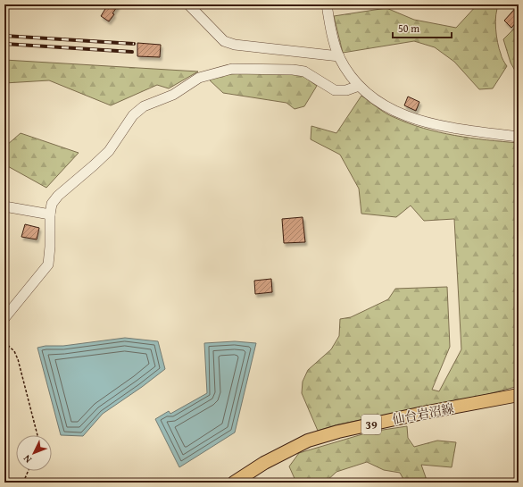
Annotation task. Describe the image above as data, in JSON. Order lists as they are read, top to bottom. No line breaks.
{"streets":{"main road":["仙台岩沼線","39"]},"scale_bar":"50 m","north":"bottom left"}
